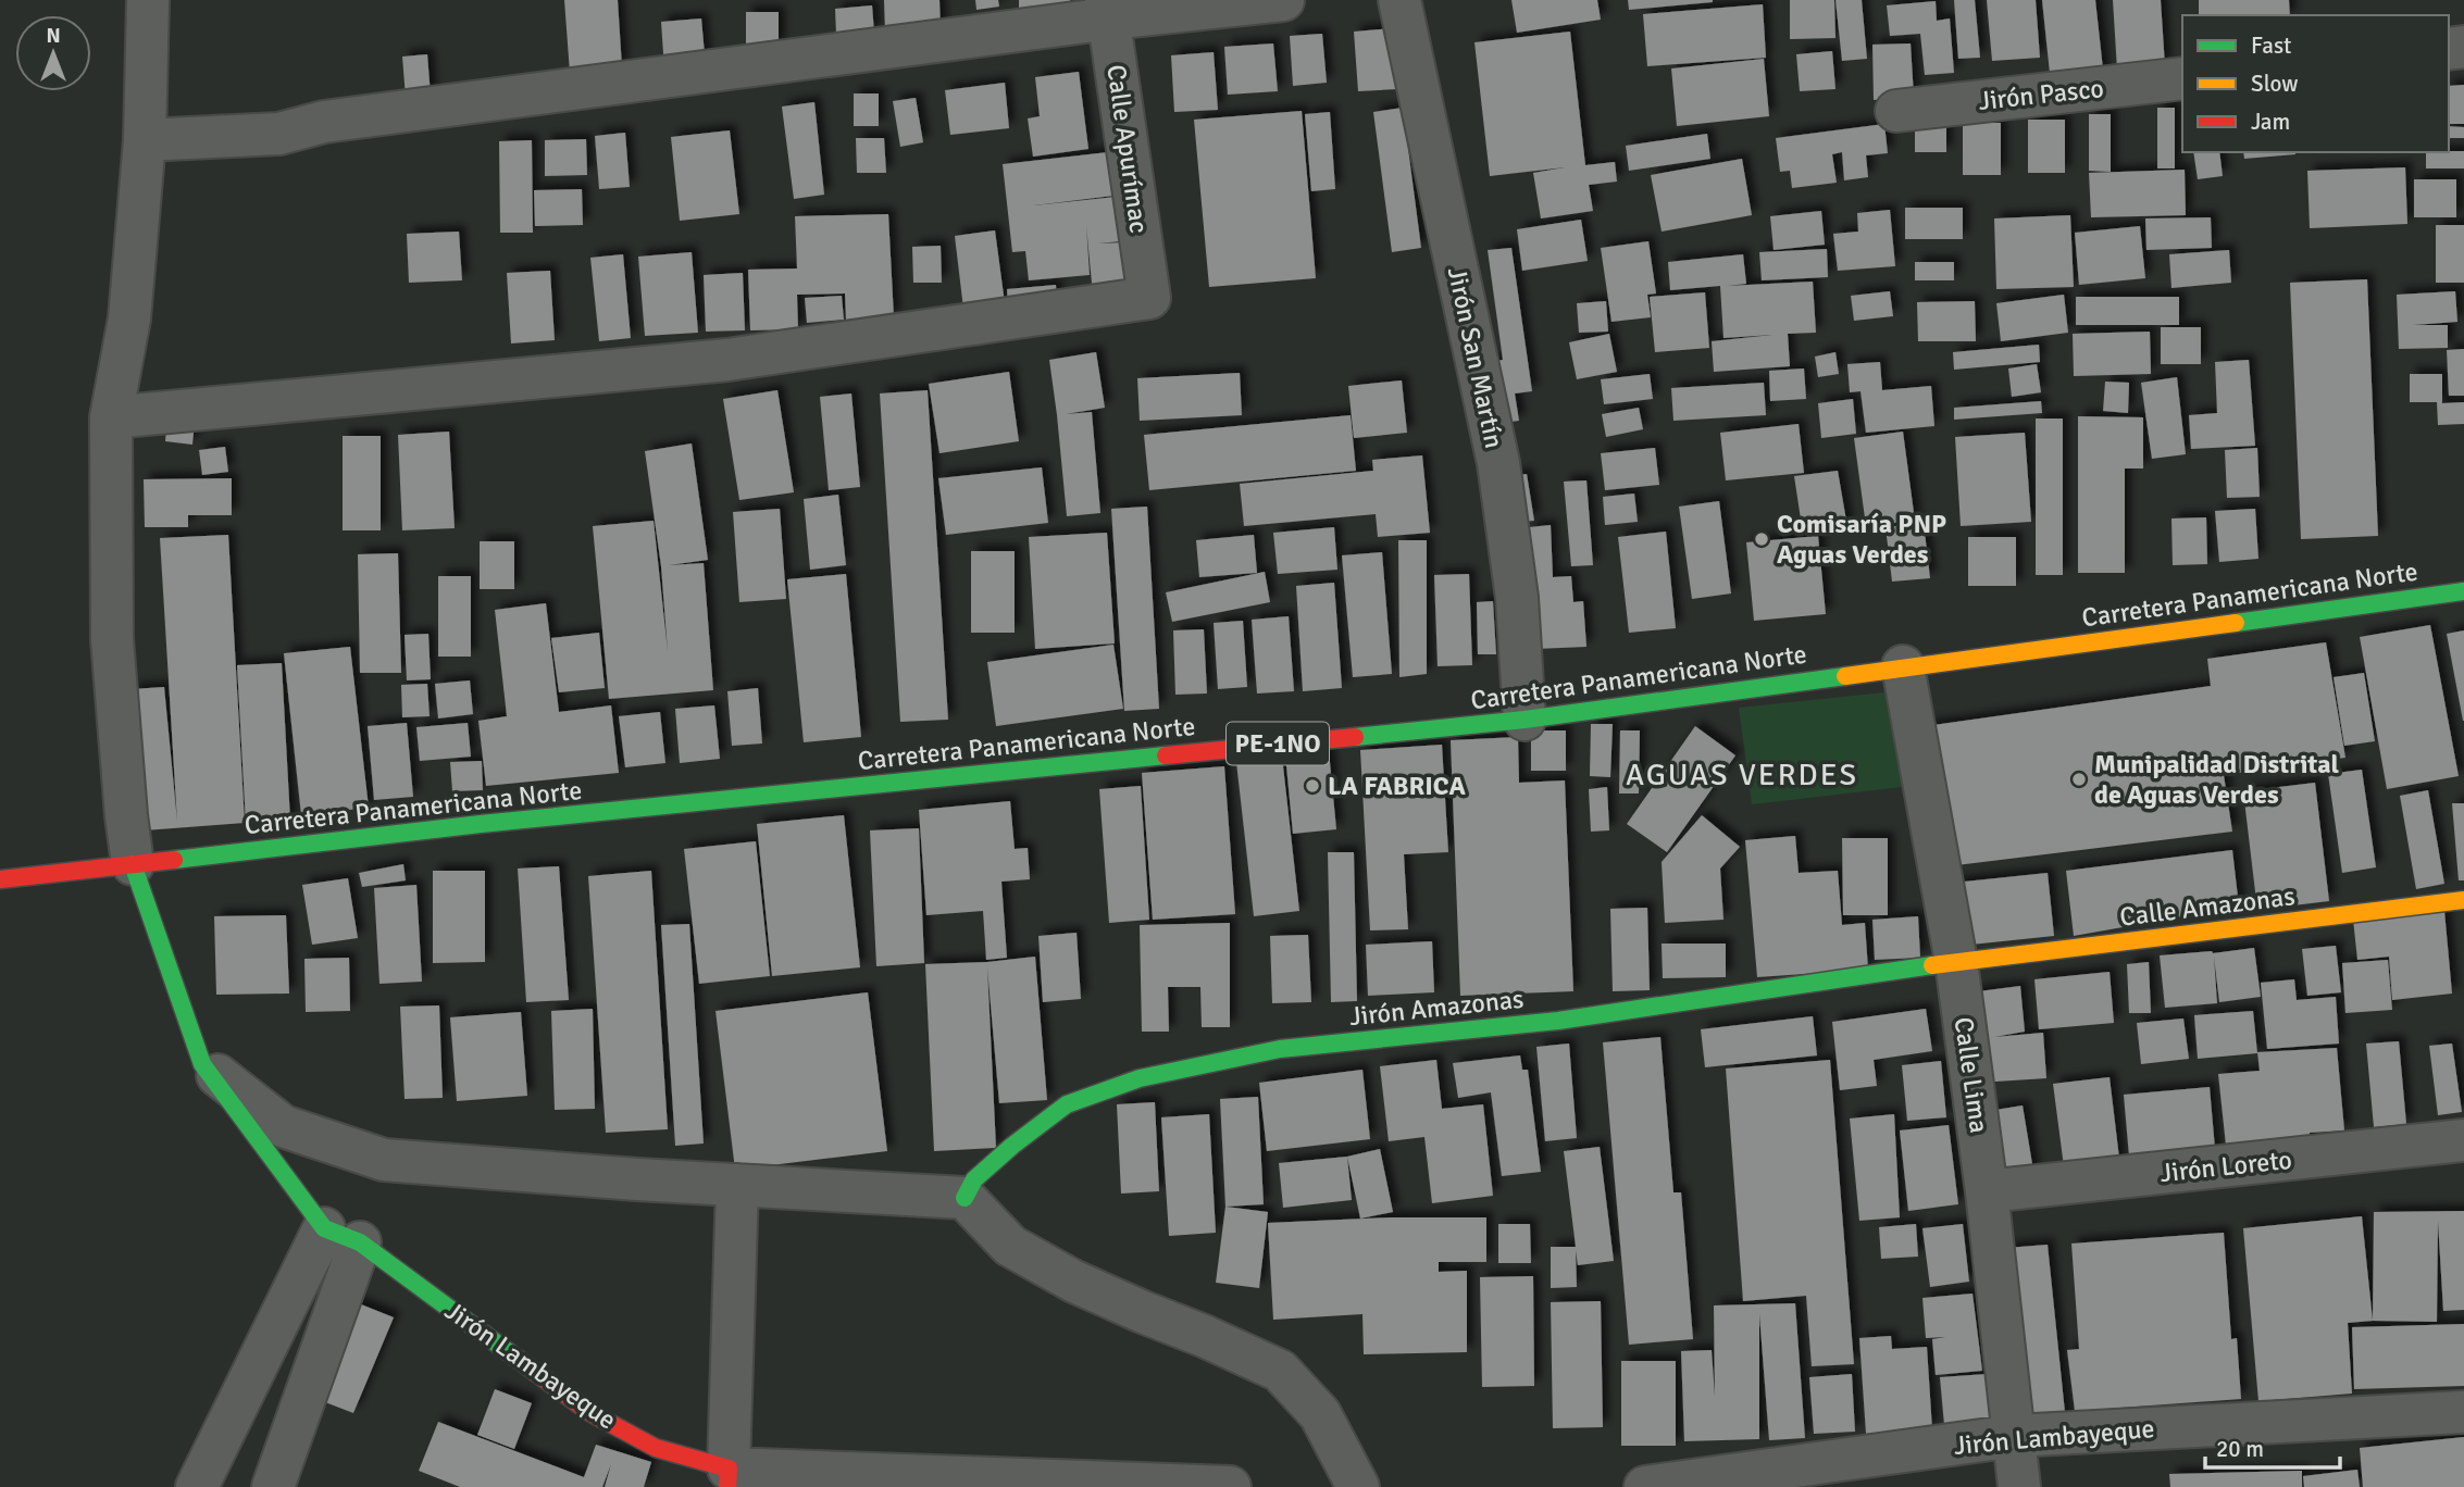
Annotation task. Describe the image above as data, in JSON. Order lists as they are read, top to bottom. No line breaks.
{"streets":{"main road":["Carretera Panamericana Norte","PE-1NO","Calle Amazonas","Jirón Amazonas","Jirón Lambayeque"],"street":["Jirón Pasco","Calle Apurímac","Jirón San Martín","Calle Lima","Jirón Loreto"]},"crossings":[["Jirón San Martín","Carretera Panamericana Norte"],["Carretera Panamericana Norte","Calle Lima"],["Carretera Panamericana Norte","Jirón Lambayeque"],["Calle Amazonas","Jirón Amazonas"],["Calle Amazonas","Calle Lima"],["Jirón Amazonas","Calle Lima"],["Calle Lima","Jirón Loreto"],["Calle Lima","Jirón Lambayeque"]],"districts":["AGUAS VERDES"],"places":["Comisaría PNP Aguas Verdes","Munipalidad Distrital de Aguas Verdes","LA FABRICA"],"legend":["Fast","Slow","Jam"],"scale_bar":"20 m","north":"top"}
